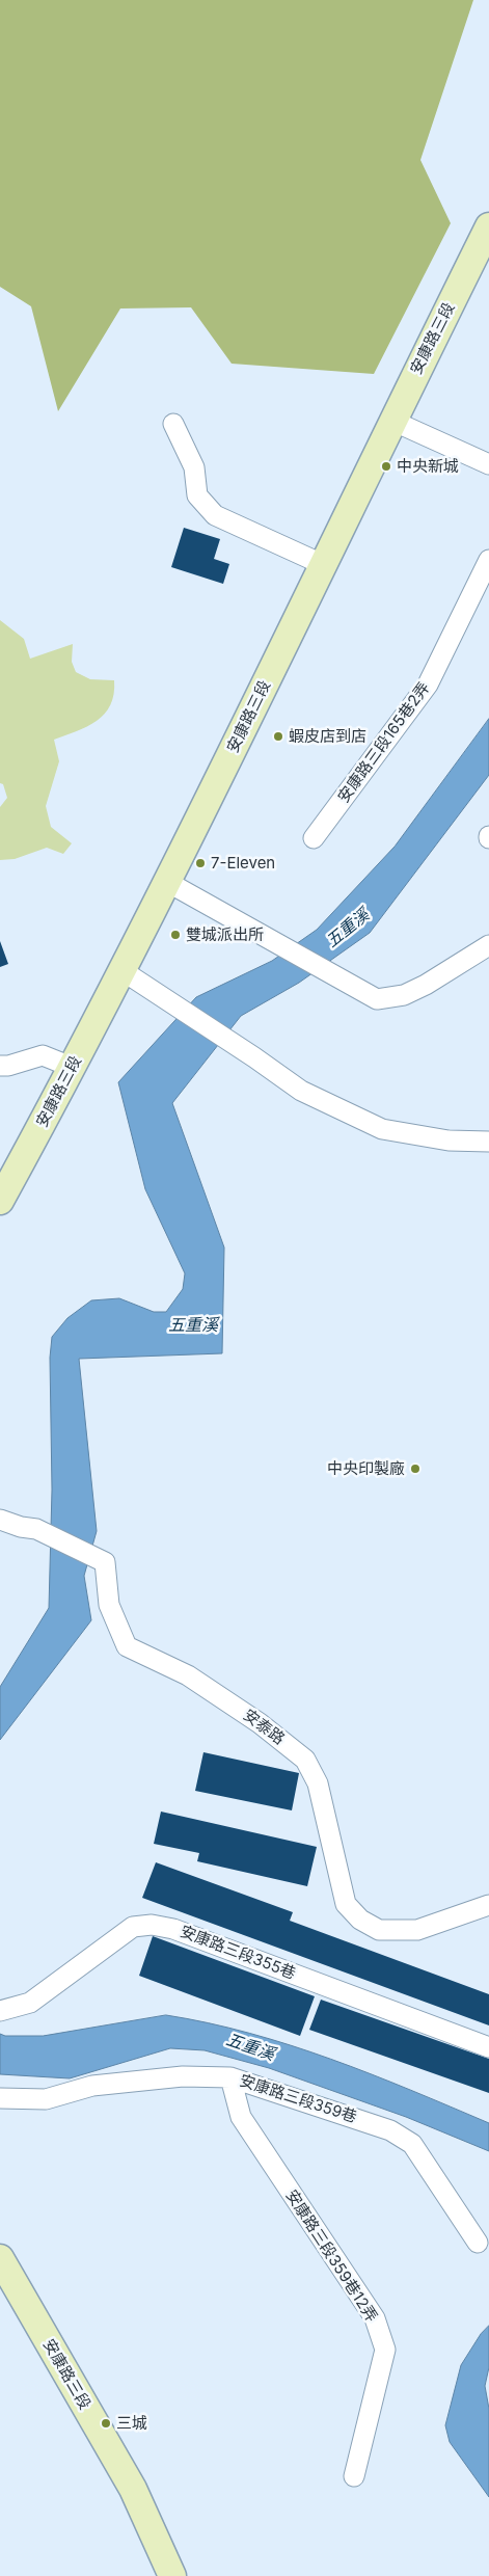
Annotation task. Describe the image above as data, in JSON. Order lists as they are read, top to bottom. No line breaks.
{"streets":{"main road":["安康路三段"],"street":["安康路三段165巷2弄","安泰路","安康路三段355巷","安康路三段359巷","安康路三段359巷12弄"]},"crossings":[["安康路三段359巷","安康路三段359巷12弄"]],"water":["五重溪"],"places":["中央新城","蝦皮店到店","7-Eleven","雙城派出所","中央印製廠","三城"]}
